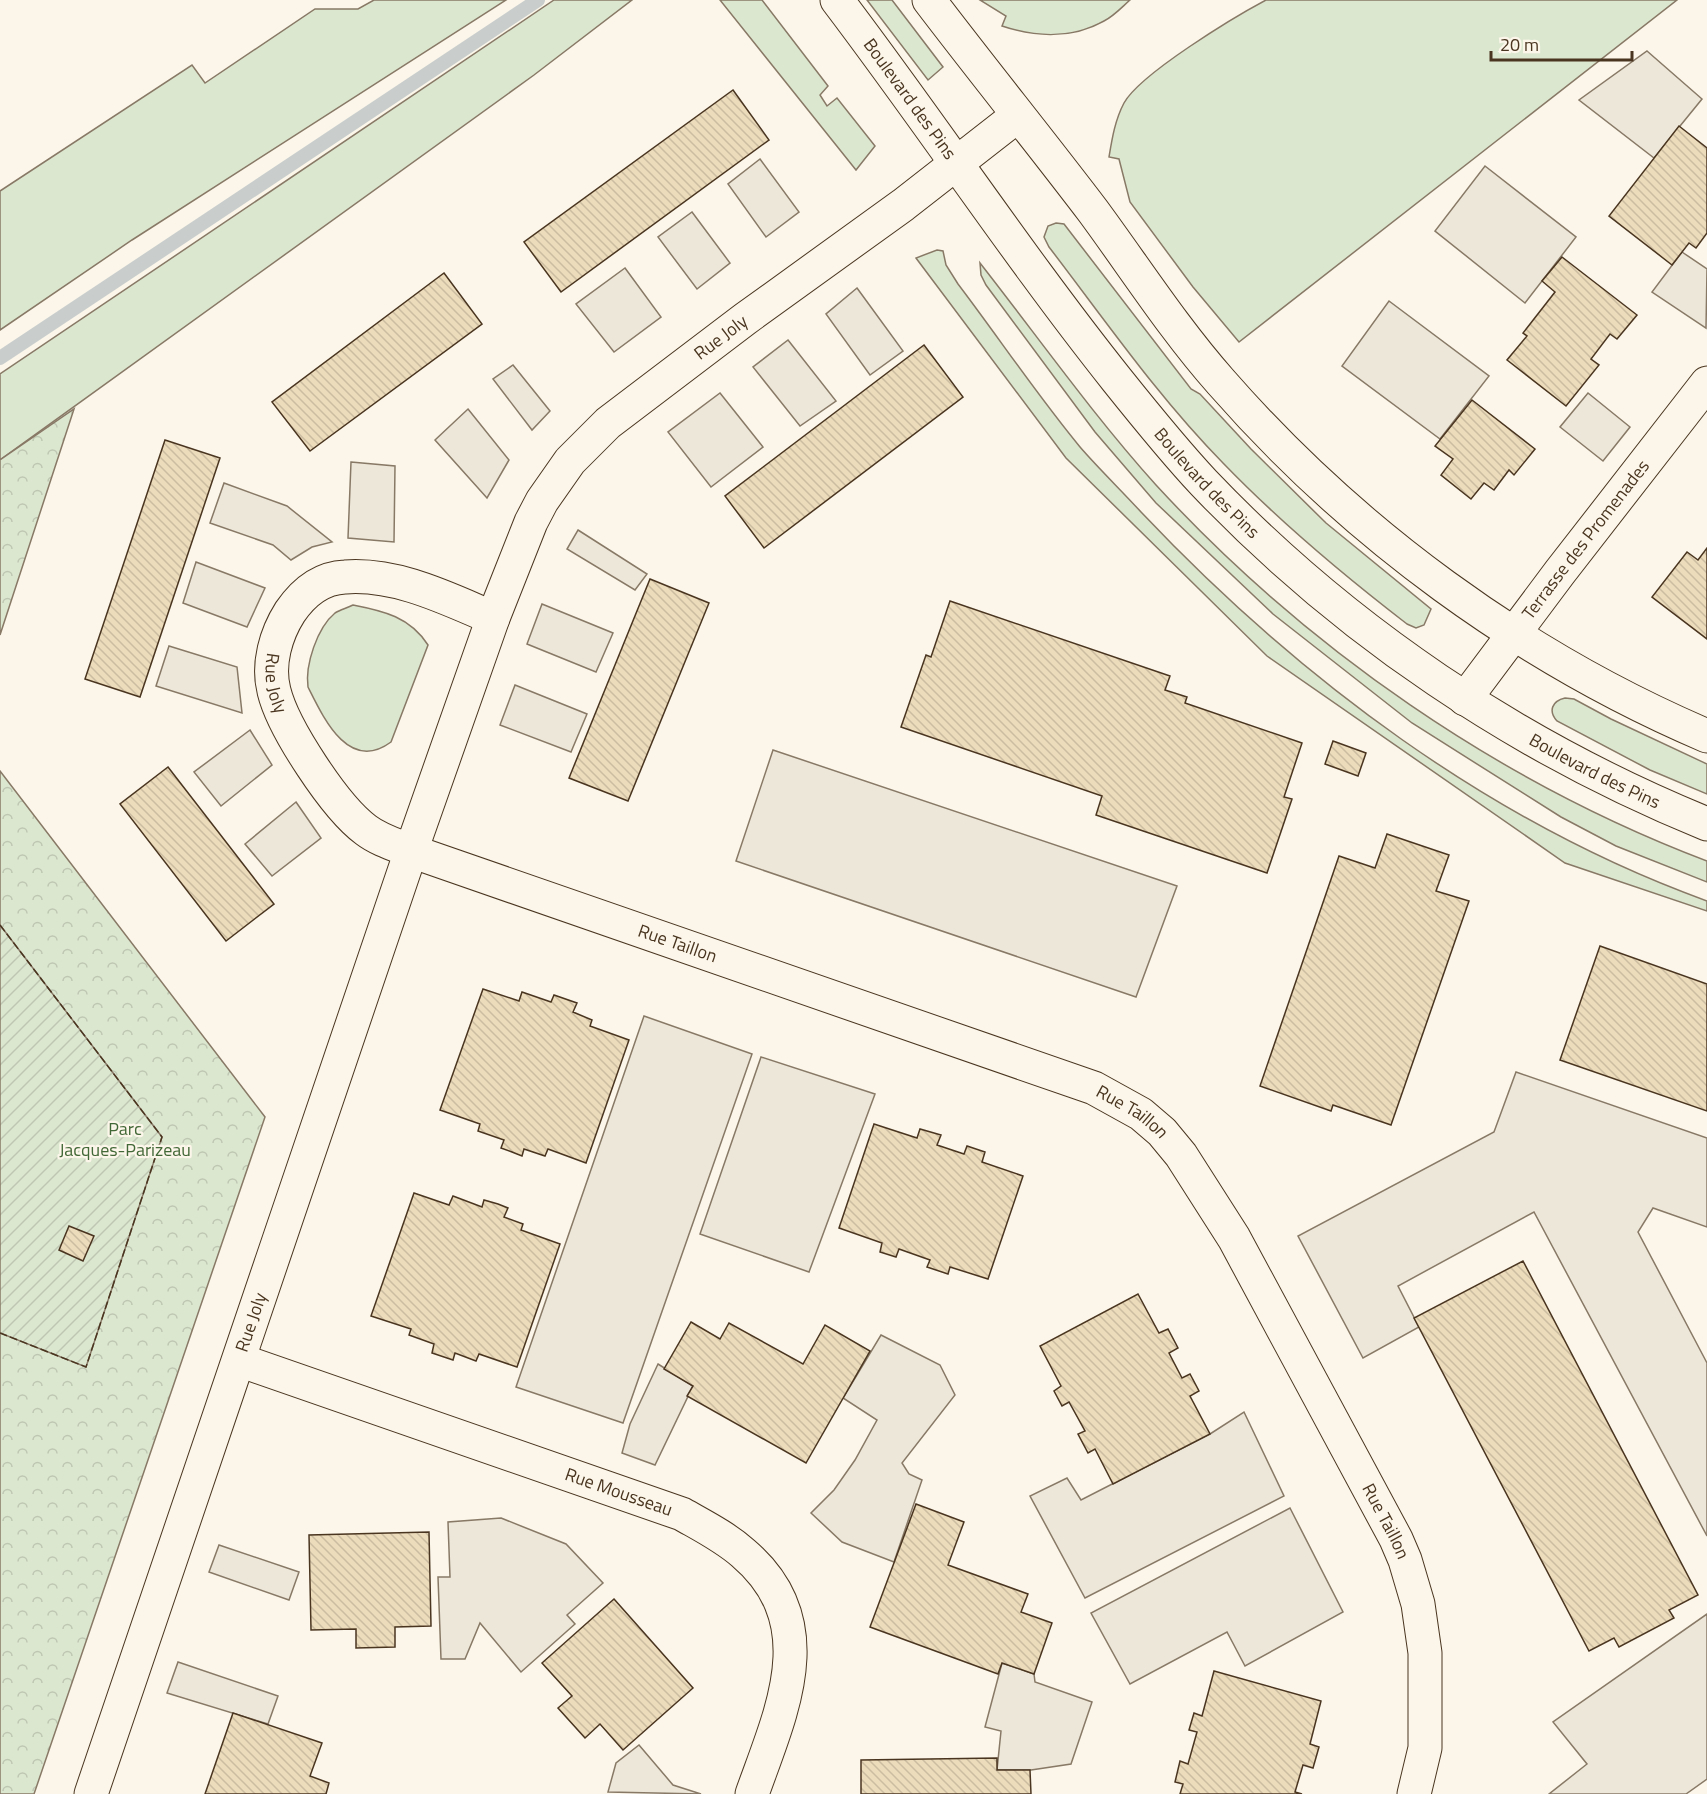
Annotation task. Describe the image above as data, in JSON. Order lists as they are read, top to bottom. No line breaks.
{"streets":{"street":["Boulevard des Pins","Rue Joly","Terrasse des Promenades","Rue Taillon","Rue Mousseau"]},"crossings":[["Boulevard des Pins","Rue Joly"],["Boulevard des Pins","Terrasse des Promenades"],["Rue Joly","Rue Taillon"],["Rue Joly","Rue Mousseau"]],"parks":["Parc Jacques-Parizeau"],"scale_bar":"20 m"}
